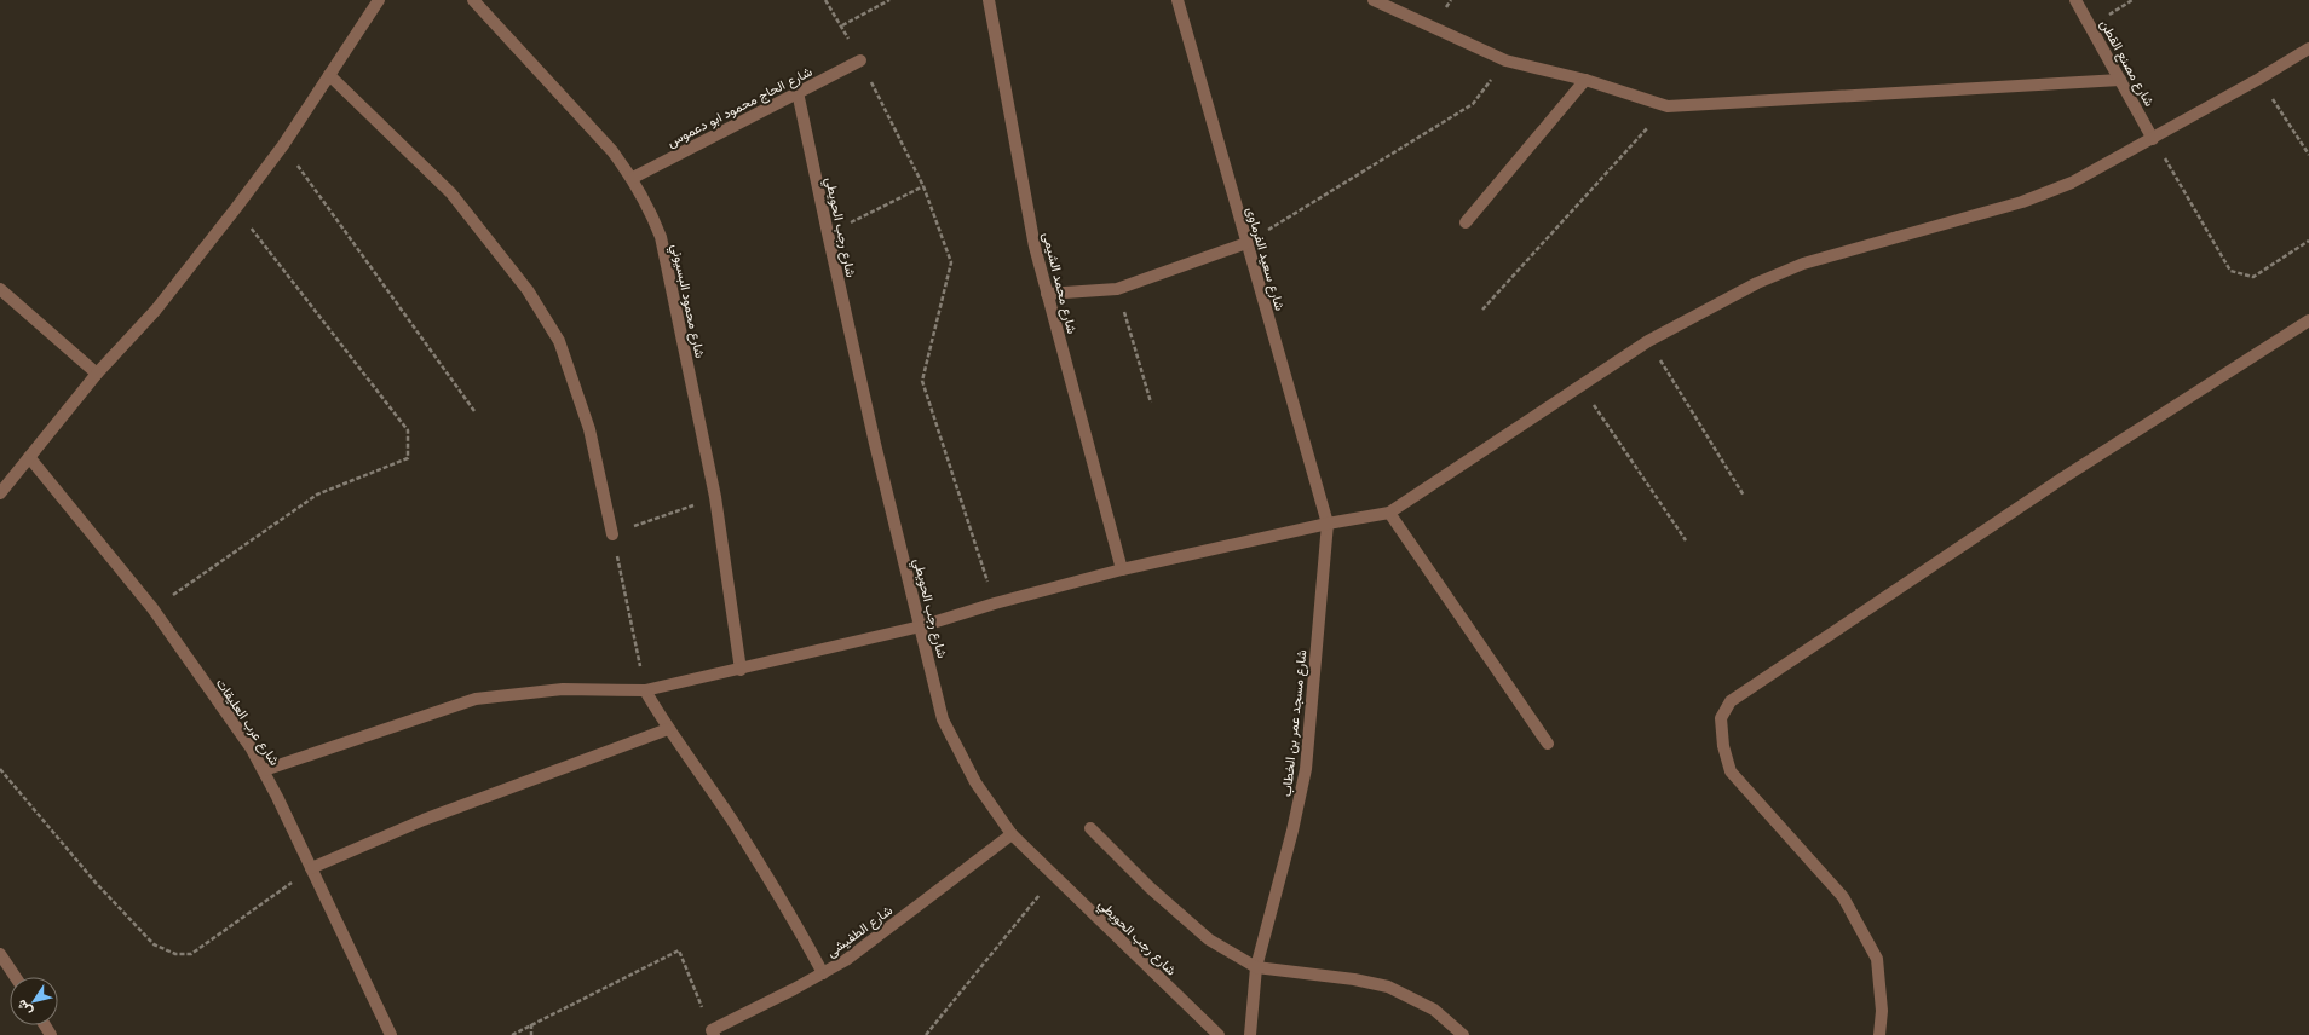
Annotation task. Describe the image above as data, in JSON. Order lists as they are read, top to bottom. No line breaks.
{"streets":{"street":["شارع مصنع القطن","شارع الحاج محمود ابو دعموس","شارع رجب الحويطي","شارع سعيد الفرماوى","شارع محمد الشيمى","شارع محمود البسيوني","شارع عرب العليقات","شارع مسجد عمر بن الخطاب","شارع الطفيشى"]},"crossings":[["شارع الحاج محمود ابو دعموس","شارع رجب الحويطي"],["شارع الحاج محمود ابو دعموس","شارع محمود البسيوني"],["شارع رجب الحويطي","شارع الطفيشى"],["شارع سعيد الفرماوى","شارع مسجد عمر بن الخطاب"]],"north":"bottom left"}
